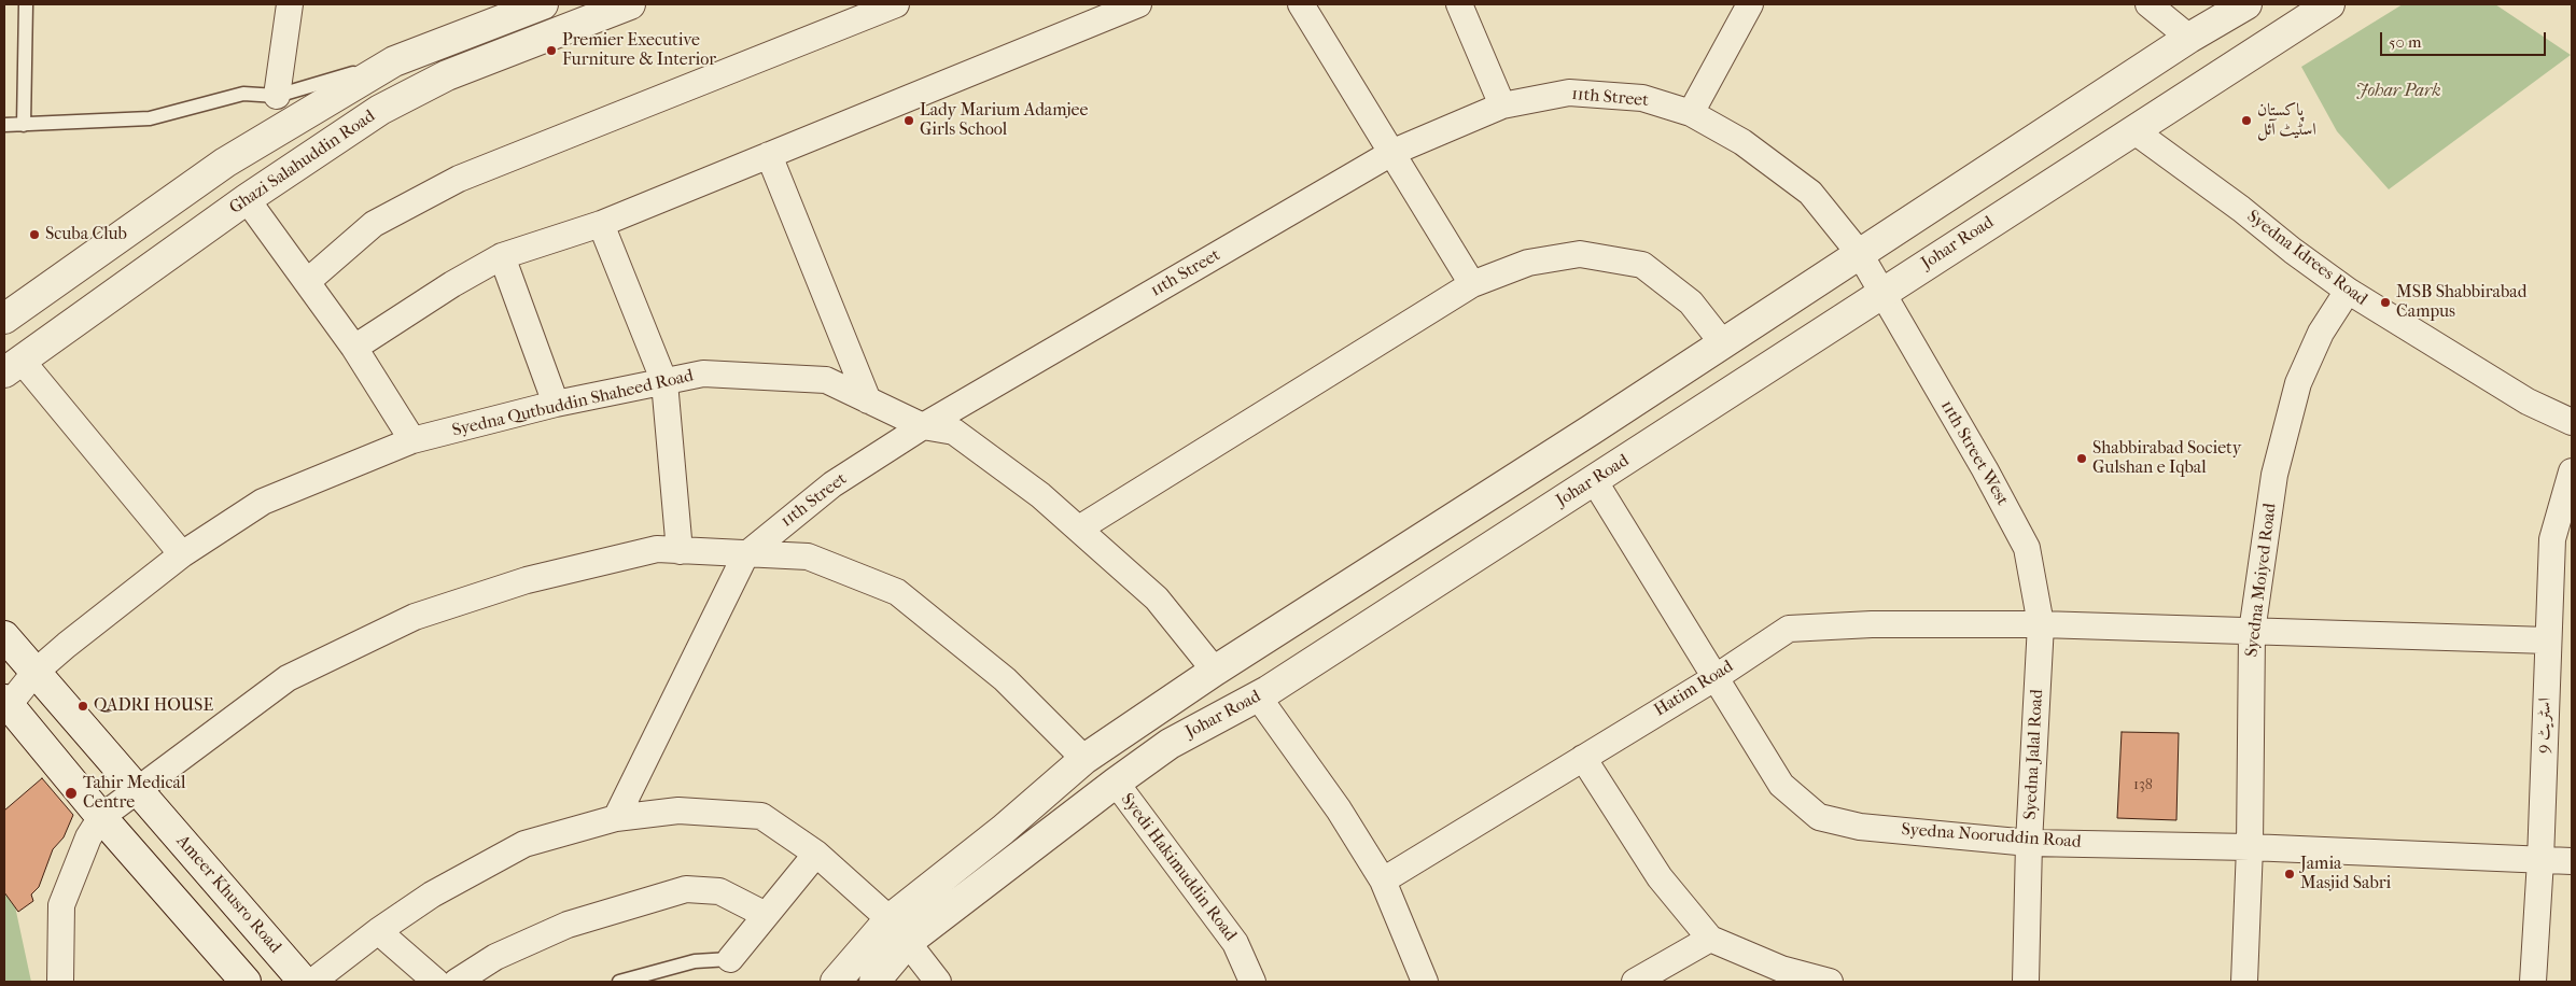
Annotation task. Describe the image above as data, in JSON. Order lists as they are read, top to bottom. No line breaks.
{"streets":{"street":["11th Street","Ghazi Salahuddin Road","Johar Road","Syedna Idrees Road","Syedna Qutbuddin Shaheed Road","11th Street West","Syedna Moiyed Road","Hatim Road","اسٹریٹ 9","Syedna Jalal Road","Syedna Nooruddin Road","Syedi Hakimuddin Road","Ameer Khusro Road"]},"crossings":[["11th Street","Johar Road"],["11th Street","Syedna Qutbuddin Shaheed Road"],["11th Street","11th Street West"],["Johar Road","Syedna Idrees Road"],["Johar Road","11th Street West"],["Johar Road","Syedna Nooruddin Road"],["Johar Road","Syedi Hakimuddin Road"],["Syedna Idrees Road","Syedna Moiyed Road"],["Syedna Qutbuddin Shaheed Road","Ameer Khusro Road"],["11th Street West","Hatim Road"],["11th Street West","Syedna Jalal Road"],["Syedna Moiyed Road","Hatim Road"],["Syedna Moiyed Road","Syedna Nooruddin Road"],["Hatim Road","اسٹریٹ 9"],["Hatim Road","Syedna Jalal Road"],["Hatim Road","Syedna Nooruddin Road"],["اسٹریٹ 9","Syedna Nooruddin Road"],["Syedna Jalal Road","Syedna Nooruddin Road"]],"parks":["Johar Park"],"places":["Premier Executive Furniture & Interior","Lady Marium Adamjee Girls School","پاکستان اسٹیٹ آئل","Scuba Club","MSB Shabbirabad Campus","Shabbirabad Society Gulshan e Iqbal","QADRI HOUSE","Tahir Medical Centre","Jamia Masjid Sabri"],"house_numbers":["138"],"scale_bar":"50 m"}
